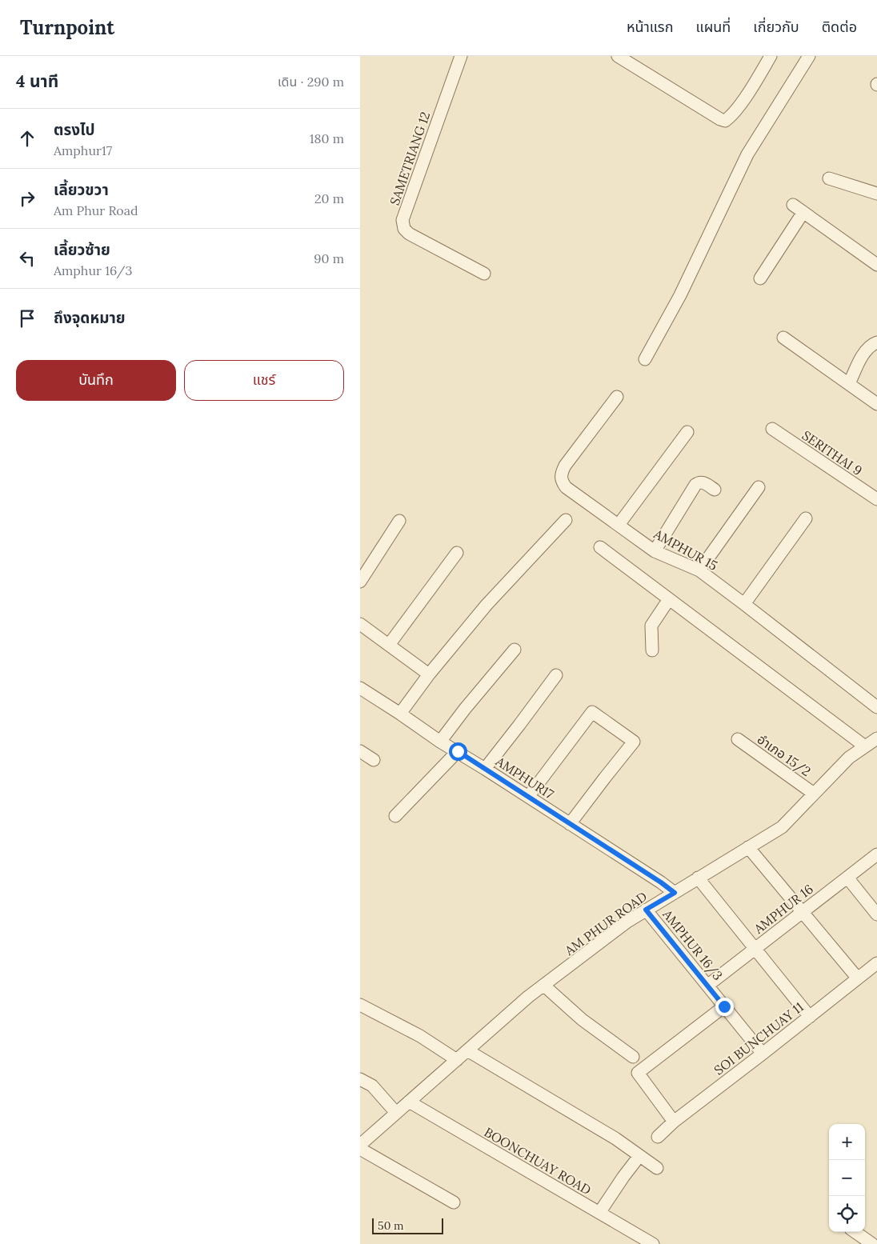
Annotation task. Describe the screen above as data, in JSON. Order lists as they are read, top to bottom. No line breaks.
{"streets":{"street":["SAMETRIANG 12","SERITHAI 9","AMPHUR 15","อำเภอ 15/2","AMPHUR17","AMPHUR 16","AM PHUR ROAD","AMPHUR 16/3","SOI BUNCHUAY 11","BOONCHUAY ROAD"]},"crossings":[["อำเภอ 15/2","AM PHUR ROAD"],["AMPHUR17","AM PHUR ROAD"],["AMPHUR 16","AMPHUR 16/3"],["AM PHUR ROAD","AMPHUR 16/3"],["AM PHUR ROAD","BOONCHUAY ROAD"],["AMPHUR 16/3","SOI BUNCHUAY 11"]],"scale_bar":"50 m","page":{"header":"Turnpoint","nav":["หน้าแรก","แผนที่","เกี่ยวกับ","ติดต่อ"],"heading":["4 นาที","เดิน · 290 m"],"list":[["ตรงไป","Amphur17","180 m"],["เลี้ยวขวา","Am Phur Road","20 m"],["เลี้ยวซ้าย","Amphur 16/3","90 m"],"ถึงจุดหมาย"],"buttons":["บันทึก","แชร์"],"map_buttons":["+","−"],"scale":"50 m"}}
